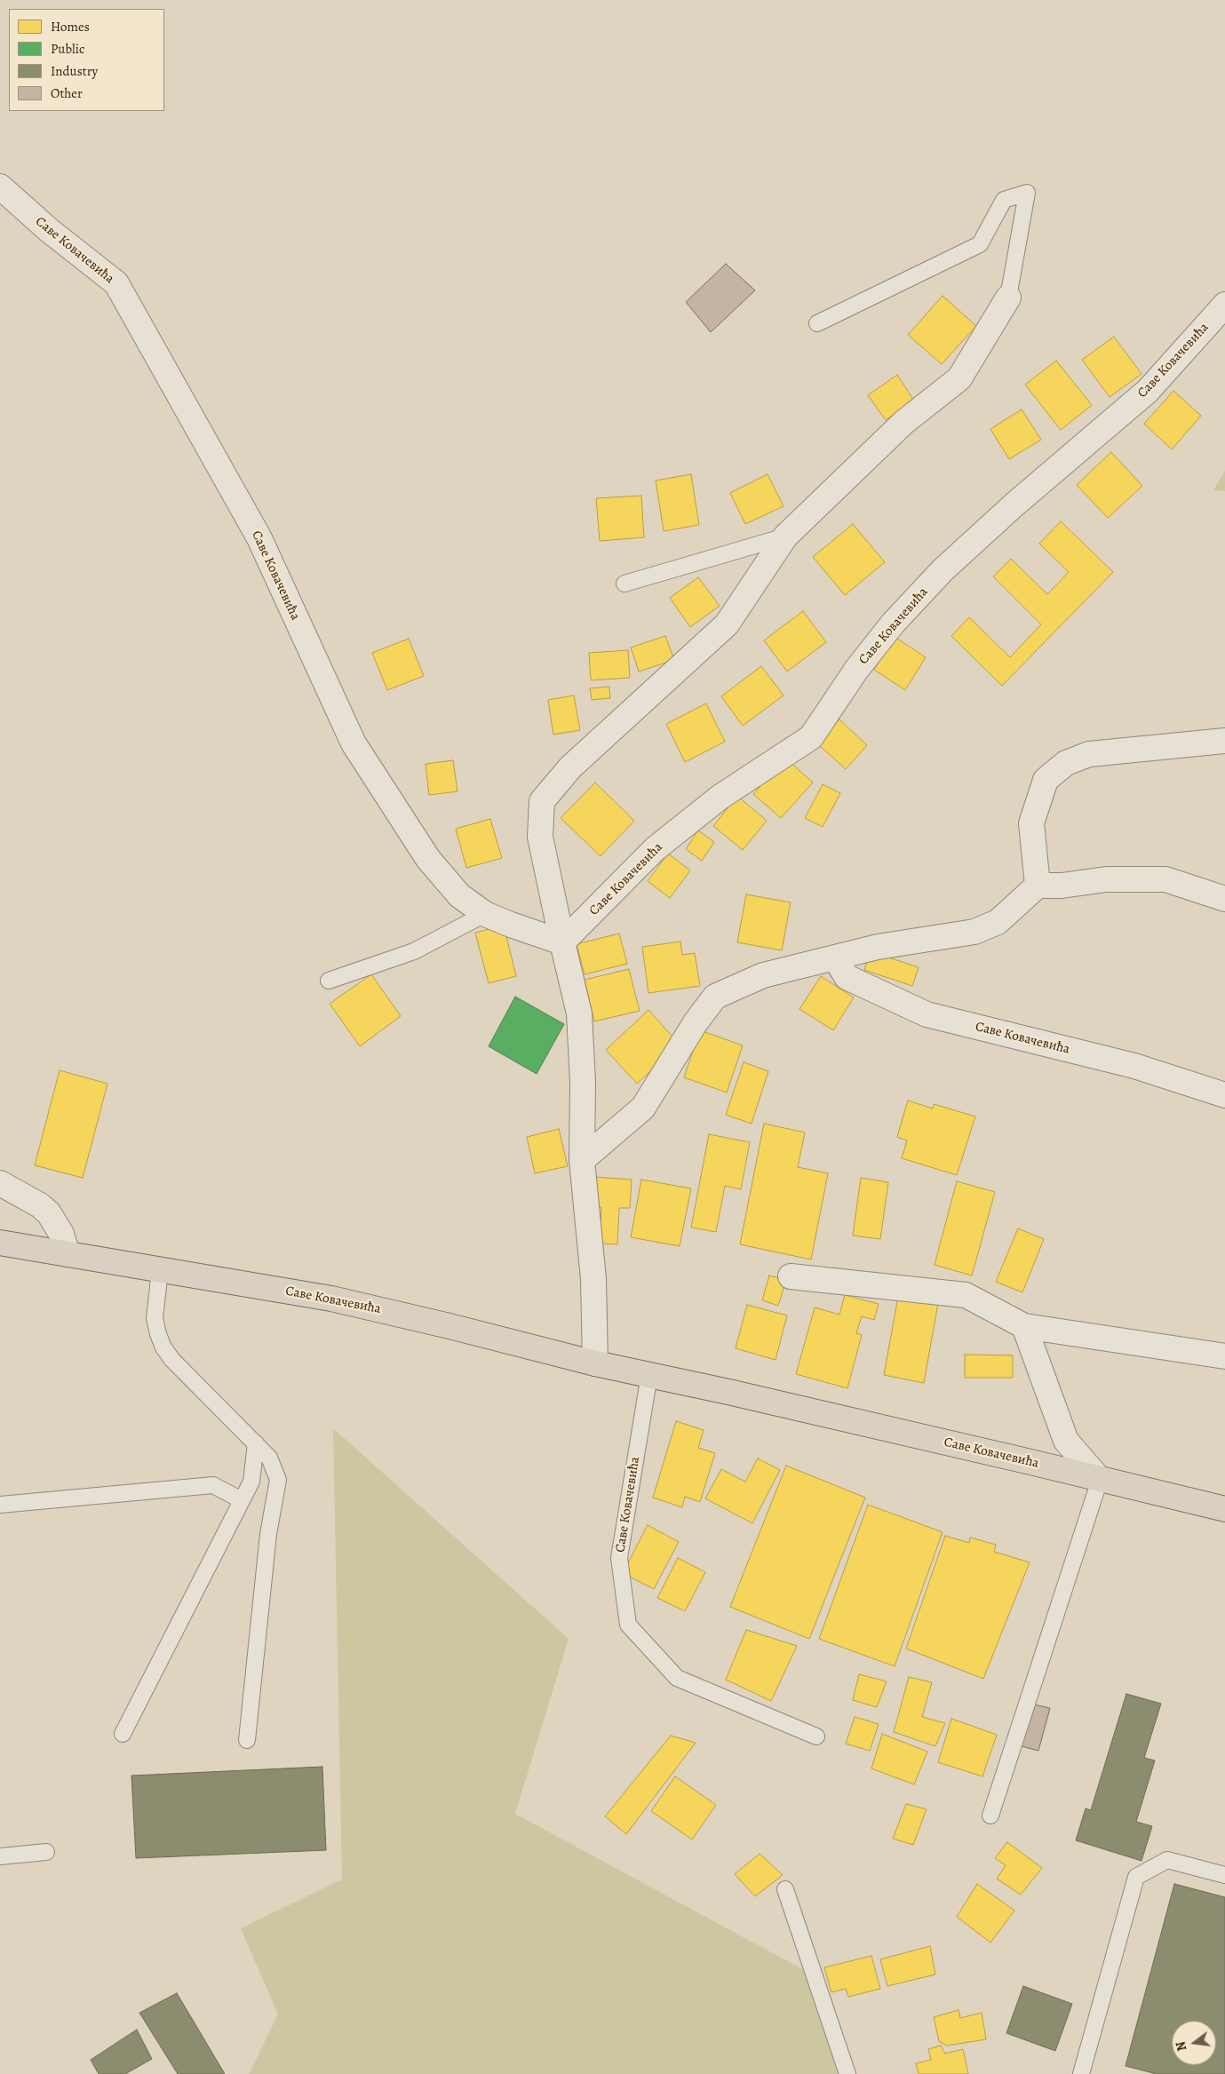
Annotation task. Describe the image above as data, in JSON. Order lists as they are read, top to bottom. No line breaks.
{"streets":{"main road":["Саве Ковачевића"]},"legend":["Homes","Public","Industry","Other"],"north":"left"}
